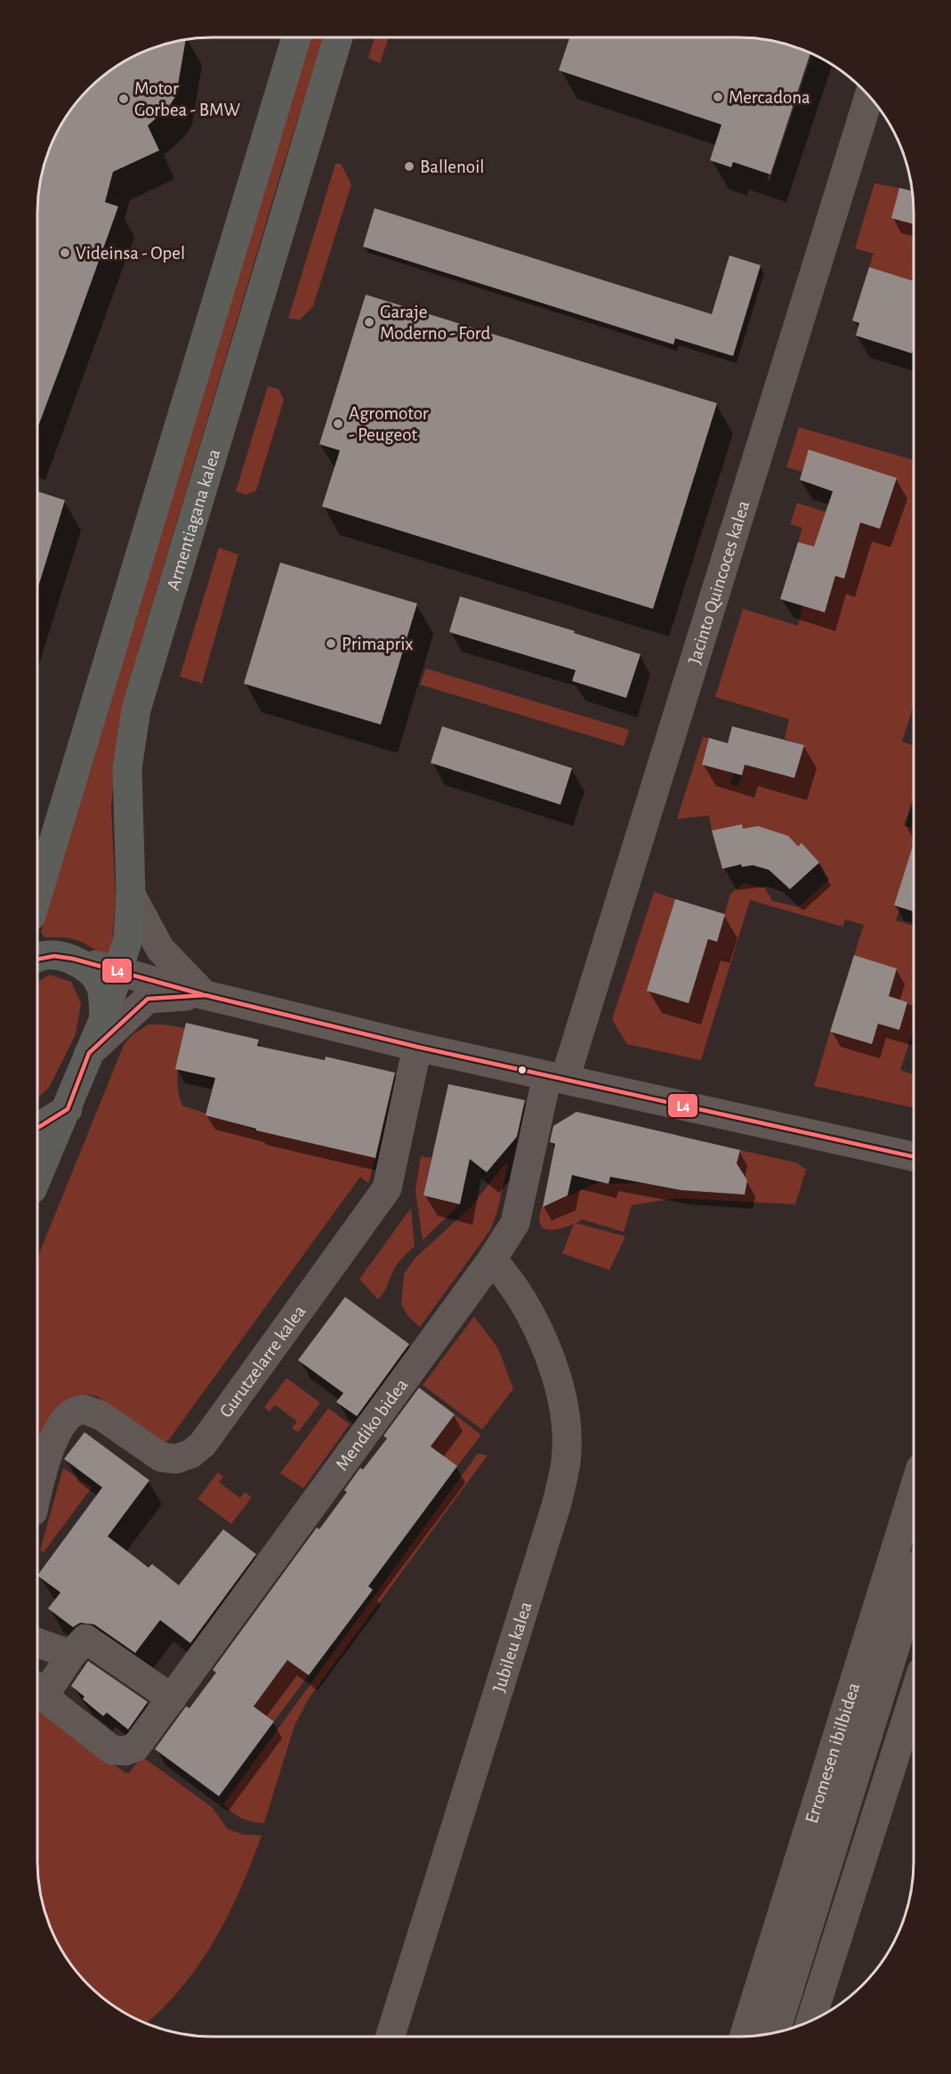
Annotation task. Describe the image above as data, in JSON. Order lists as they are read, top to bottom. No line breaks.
{"streets":{"main road":["Armentiagana kalea"],"street":["Jacinto Quincoces kalea","Gurutzelarre kalea","Mendiko bidea","Jubileu kalea","Erromesen ibilbidea"]},"crossings":[["Jacinto Quincoces kalea","Mendiko bidea"],["Mendiko bidea","Jubileu kalea"]],"places":["Mercadona","Motor Gorbea - BMW","Ballenoil","Videinsa - Opel","Garaje Moderno - Ford","Agromotor - Peugeot","Primaprix"],"lines":["transit line L4"]}
